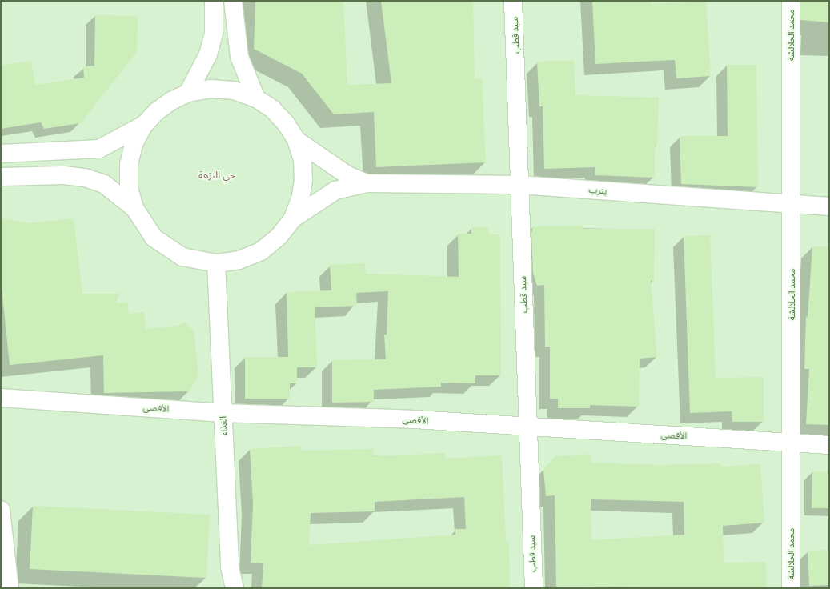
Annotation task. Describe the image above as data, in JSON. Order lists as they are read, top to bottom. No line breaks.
{"streets":{"street":["سيد قطب","محمد الحلالشة","يثرب","الأقصى","الغذاء"]},"crossings":[["سيد قطب","يثرب"],["سيد قطب","الأقصى"],["محمد الحلالشة","يثرب"],["محمد الحلالشة","الأقصى"],["الأقصى","الغذاء"]],"districts":["حي النزهة"]}
